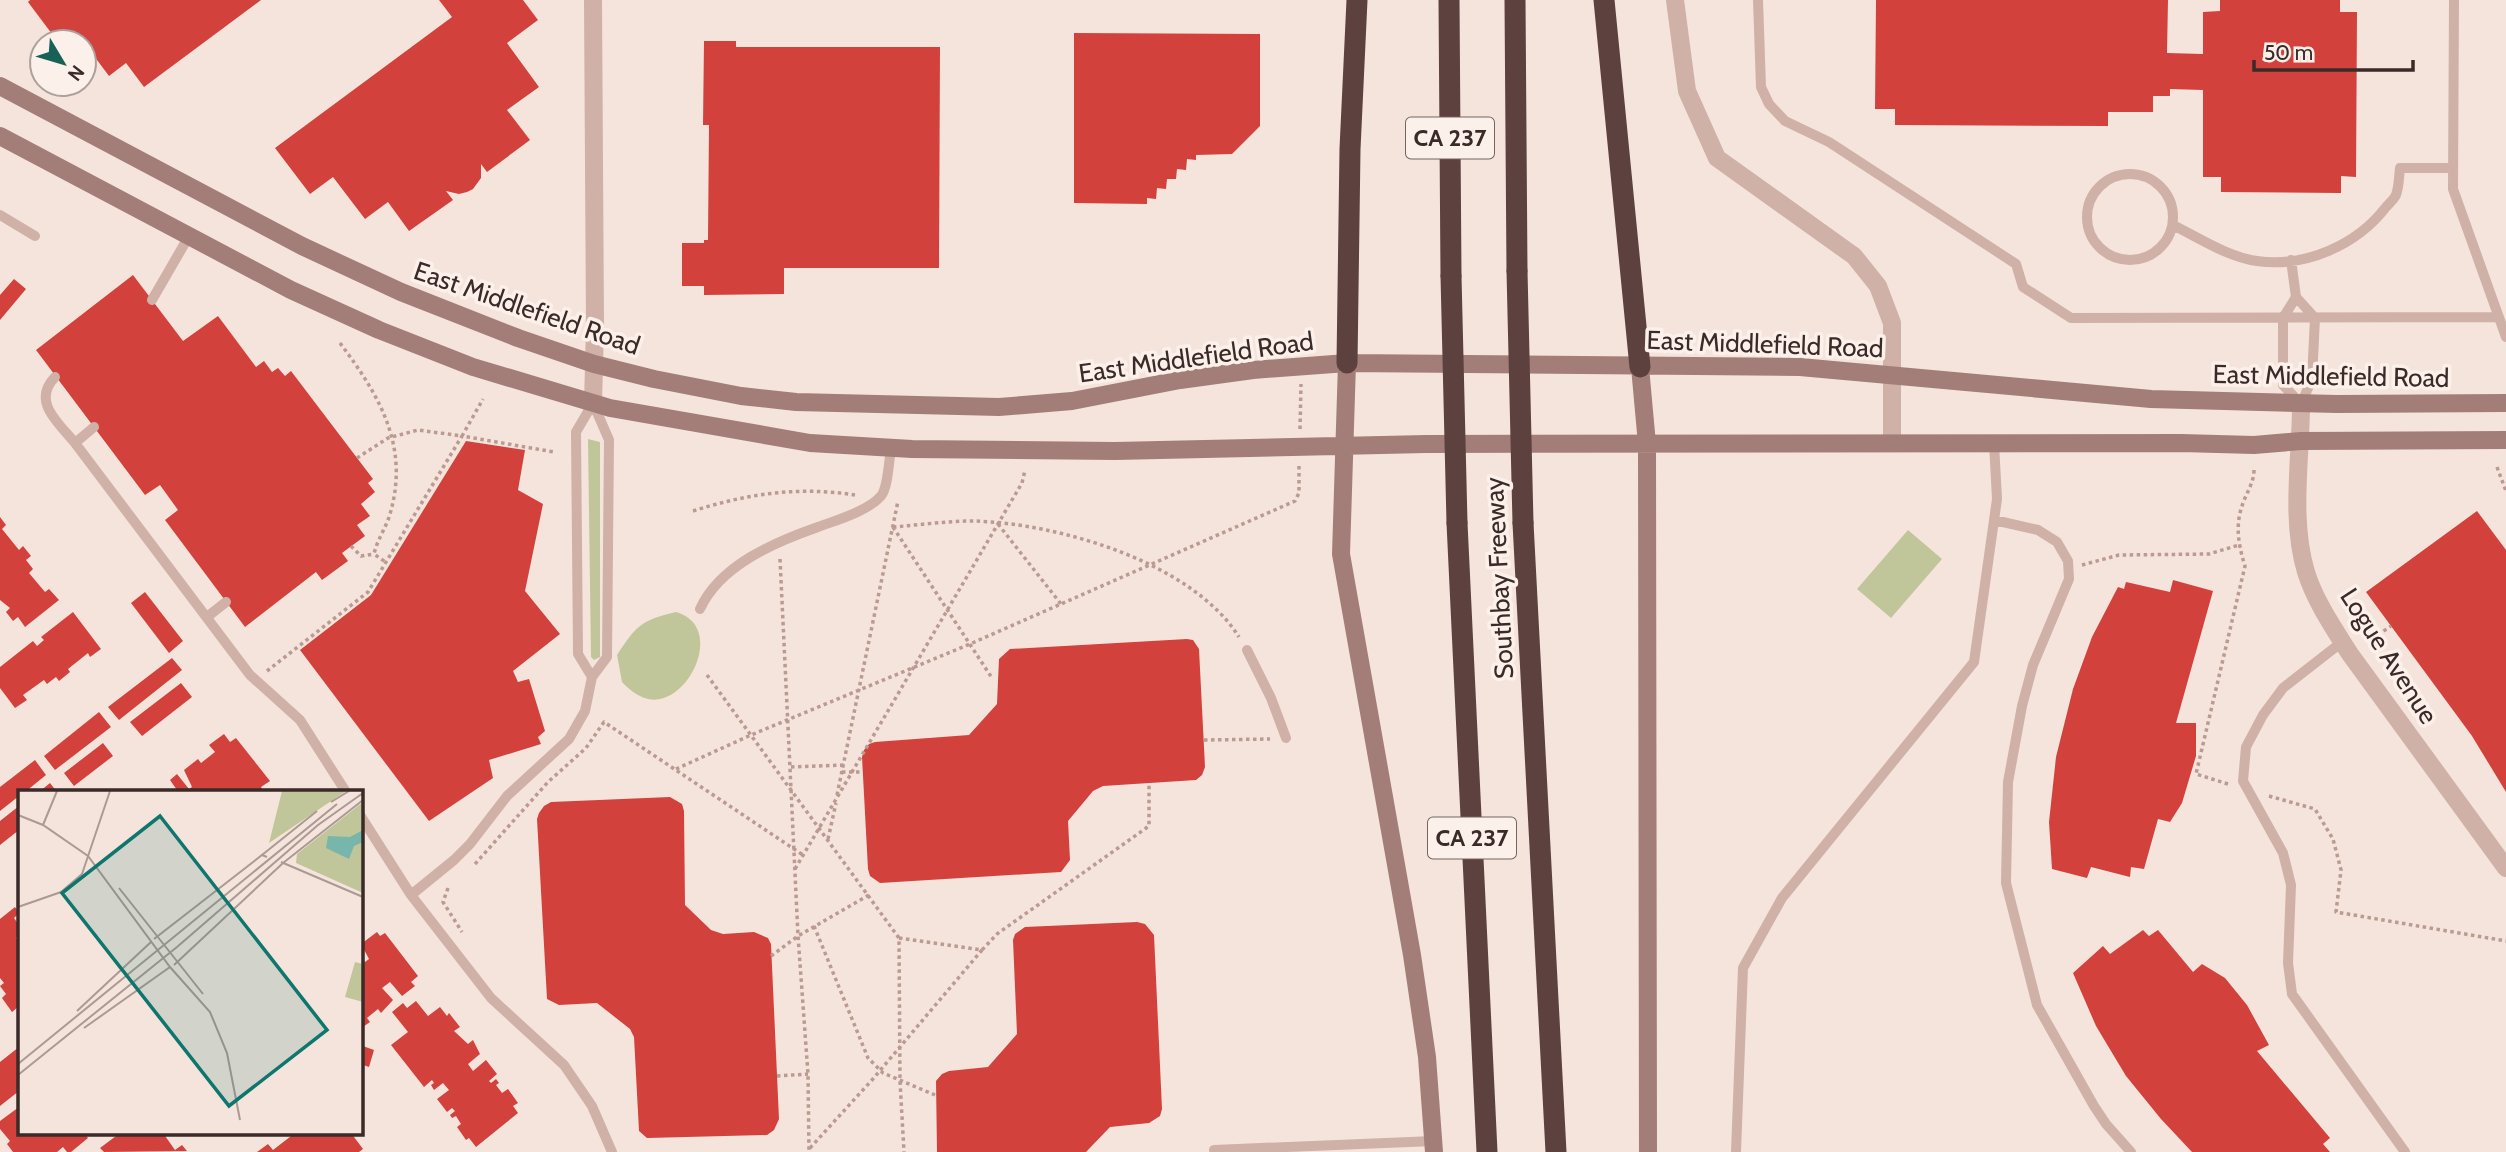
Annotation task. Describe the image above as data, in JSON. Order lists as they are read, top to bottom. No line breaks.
{"streets":{"highway":["CA 237","Southbay Freeway"],"main road":["East Middlefield Road"],"street":["Logue Avenue"]},"crossings":[["East Middlefield Road","Logue Avenue"]],"scale_bar":"50 m","north":"bottom right"}
